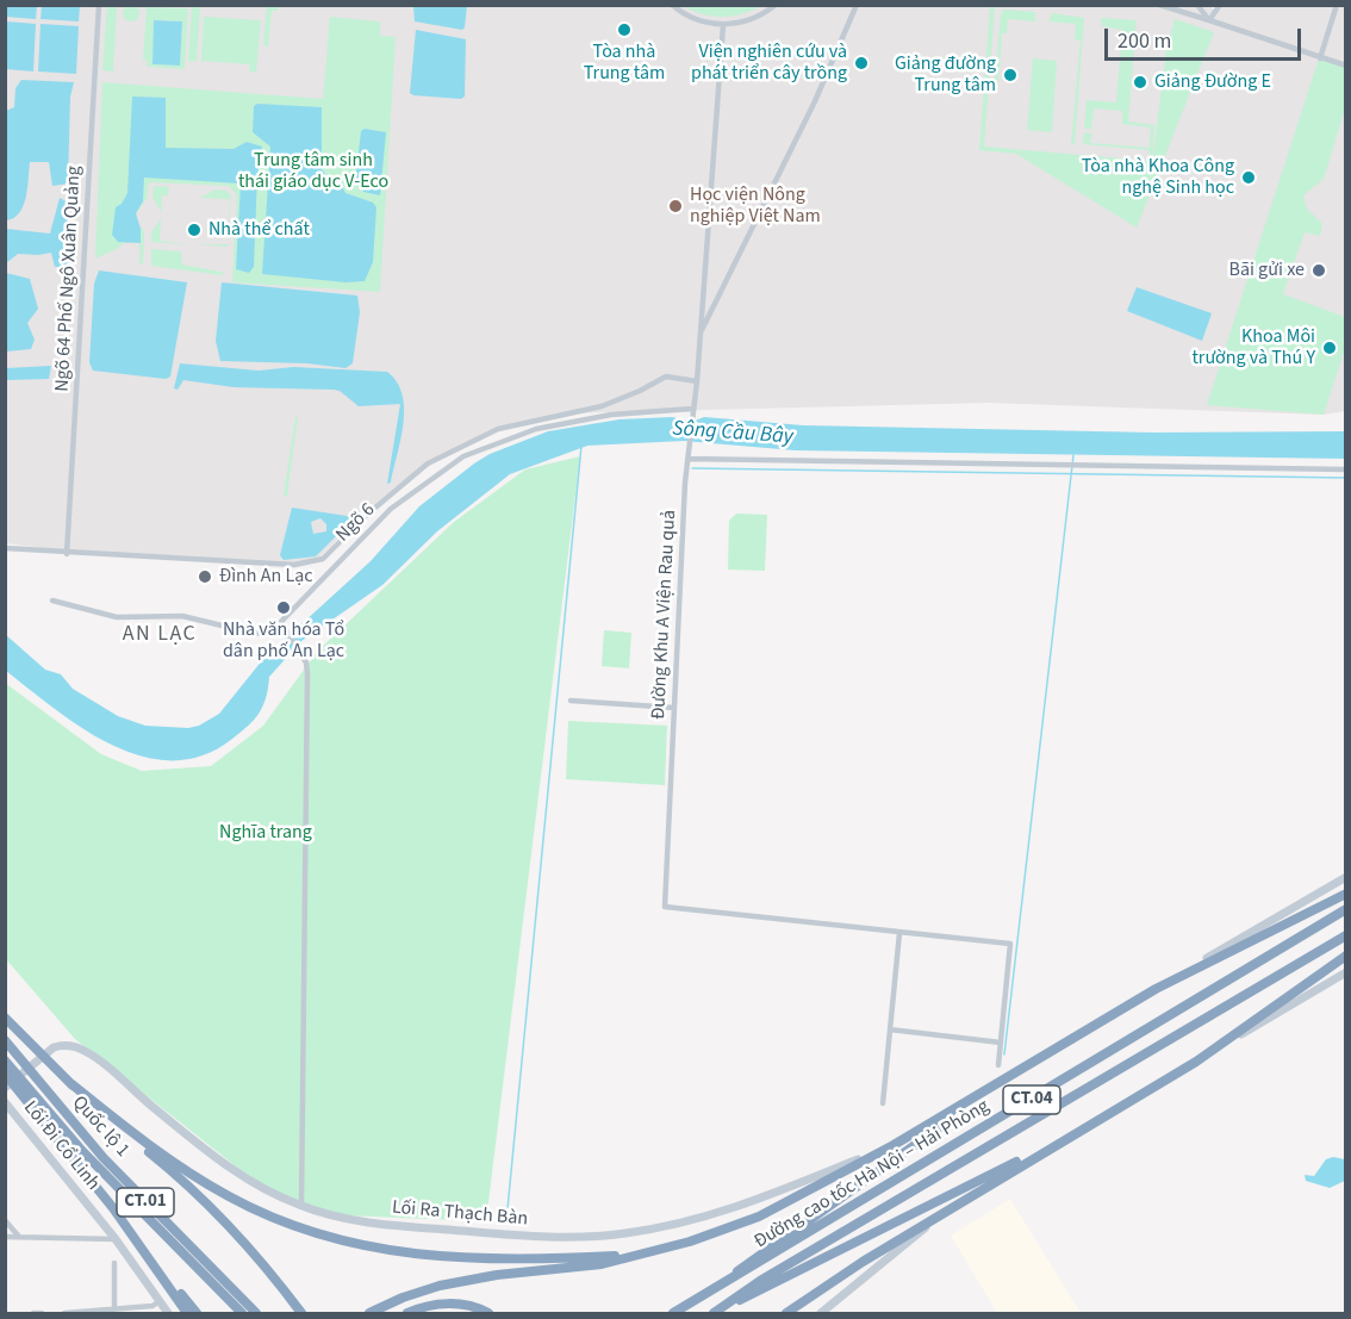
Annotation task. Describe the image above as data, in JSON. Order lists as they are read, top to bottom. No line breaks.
{"streets":{"highway":["CT.04","Quốc lộ 1","Đường cao tốc Hà Nội – Hải Phòng","CT.01"],"main road":["Lối Đi Cổ Linh","Lối Ra Thạch Bàn"],"street":["Ngõ 64 Phố Ngô Xuân Quảng","Ngõ 6","Đường Khu A Viện Rau quả"]},"crossings":[["Ngõ 6","Đường Khu A Viện Rau quả"],["Quốc lộ 1","CT.01"]],"districts":["AN LẠC"],"water":["Sông Cầu Bây"],"parks":["Trung tâm sinh thái giáo dục V-Eco","Nghĩa trang"],"places":["Tòa nhà Trung tâm","Viện nghiên cứu và phát triển cây trồng","Giảng đường Trung tâm","Giảng Đường E","Tòa nhà Khoa Công nghệ Sinh học","Học viện Nông nghiệp Việt Nam","Nhà thể chất","Bãi gửi xe","Khoa Môi trường và Thú Y","Đình An Lạc","Nhà văn hóa Tổ dân phố An Lạc"],"scale_bar":"200 m"}
